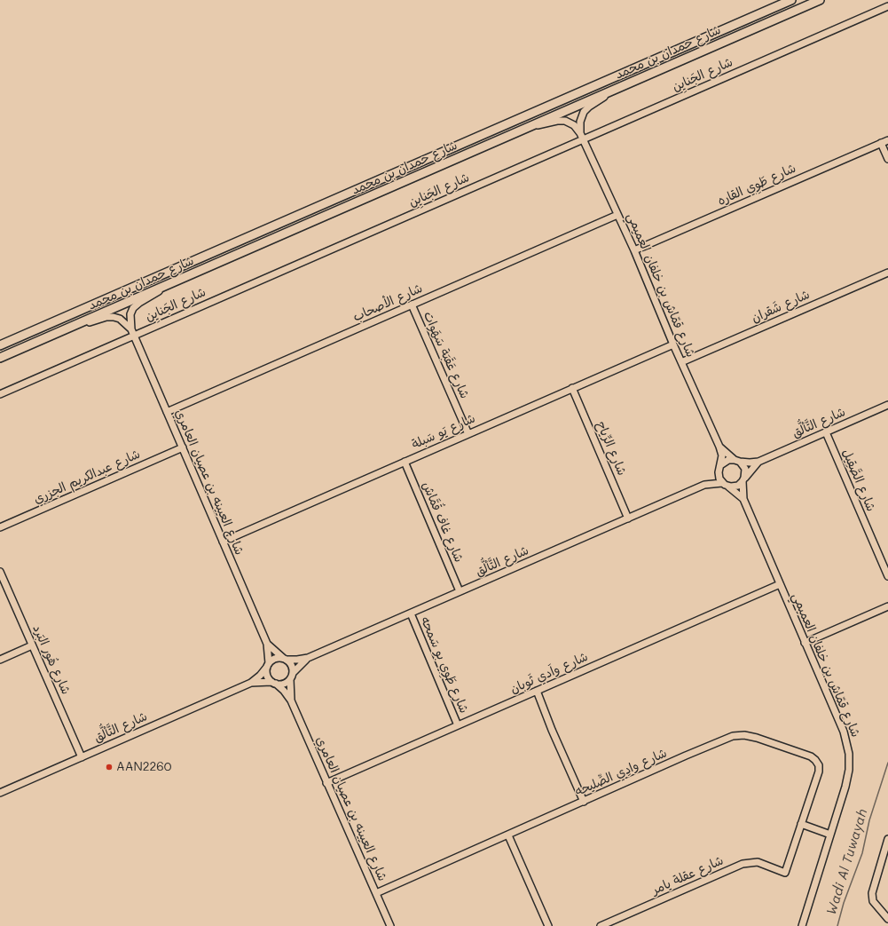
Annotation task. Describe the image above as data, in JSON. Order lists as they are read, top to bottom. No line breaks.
{"streets":{"main road":["شارع حمدان بن محمد"],"street":["شارع الجَنايِن","شارع طَوِي القاره","شارع قمّاش بن خلفان العميمي","شارع الأصحاب","شارع شَقران","شارع عَقَبَة سَهَوات","شارع التَّألُّق","شارع يَو سَبلة","شارع الرِّياح","شارع عبدالكريم الجزري","شارع الصَّقِيل","شارع العيينه بن عصيان العامري","شارع غاف قُمَّاش","شارع هُور البَرد","شارع طَوِي بو سَمحه","شارع واَدي ثَوبان","شارع وادِي الصِّليحه","شارع عقلة يامر"]},"crossings":[["شارع حمدان بن محمد","شارع قمّاش بن خلفان العميمي"],["شارع حمدان بن محمد","شارع العيينه بن عصيان العامري"],["شارع الجَنايِن","شارع قمّاش بن خلفان العميمي"],["شارع الجَنايِن","شارع العيينه بن عصيان العامري"],["شارع طَوِي القاره","شارع قمّاش بن خلفان العميمي"],["شارع قمّاش بن خلفان العميمي","شارع الأصحاب"],["شارع قمّاش بن خلفان العميمي","شارع شَقران"],["شارع قمّاش بن خلفان العميمي","شارع التَّألُّق"],["شارع قمّاش بن خلفان العميمي","شارع يَو سَبلة"],["شارع قمّاش بن خلفان العميمي","شارع واَدي ثَوبان"],["شارع الأصحاب","شارع عَقَبَة سَهَوات"],["شارع الأصحاب","شارع العيينه بن عصيان العامري"],["شارع عَقَبَة سَهَوات","شارع يَو سَبلة"],["شارع التَّألُّق","شارع الرِّياح"],["شارع التَّألُّق","شارع الصَّقِيل"],["شارع التَّألُّق","شارع العيينه بن عصيان العامري"],["شارع التَّألُّق","شارع غاف قُمَّاش"],["شارع التَّألُّق","شارع هُور البَرد"],["شارع التَّألُّق","شارع طَوِي بو سَمحه"],["شارع يَو سَبلة","شارع الرِّياح"],["شارع يَو سَبلة","شارع العيينه بن عصيان العامري"],["شارع يَو سَبلة","شارع غاف قُمَّاش"],["شارع عبدالكريم الجزري","شارع العيينه بن عصيان العامري"],["شارع العيينه بن عصيان العامري","شارع واَدي ثَوبان"],["شارع العيينه بن عصيان العامري","شارع وادِي الصِّليحه"],["شارع طَوِي بو سَمحه","شارع واَدي ثَوبان"],["شارع وادِي الصِّليحه","شارع عقلة يامر"]],"water":["Wadi Al Tuwayah"],"places":["AAN2260"]}
